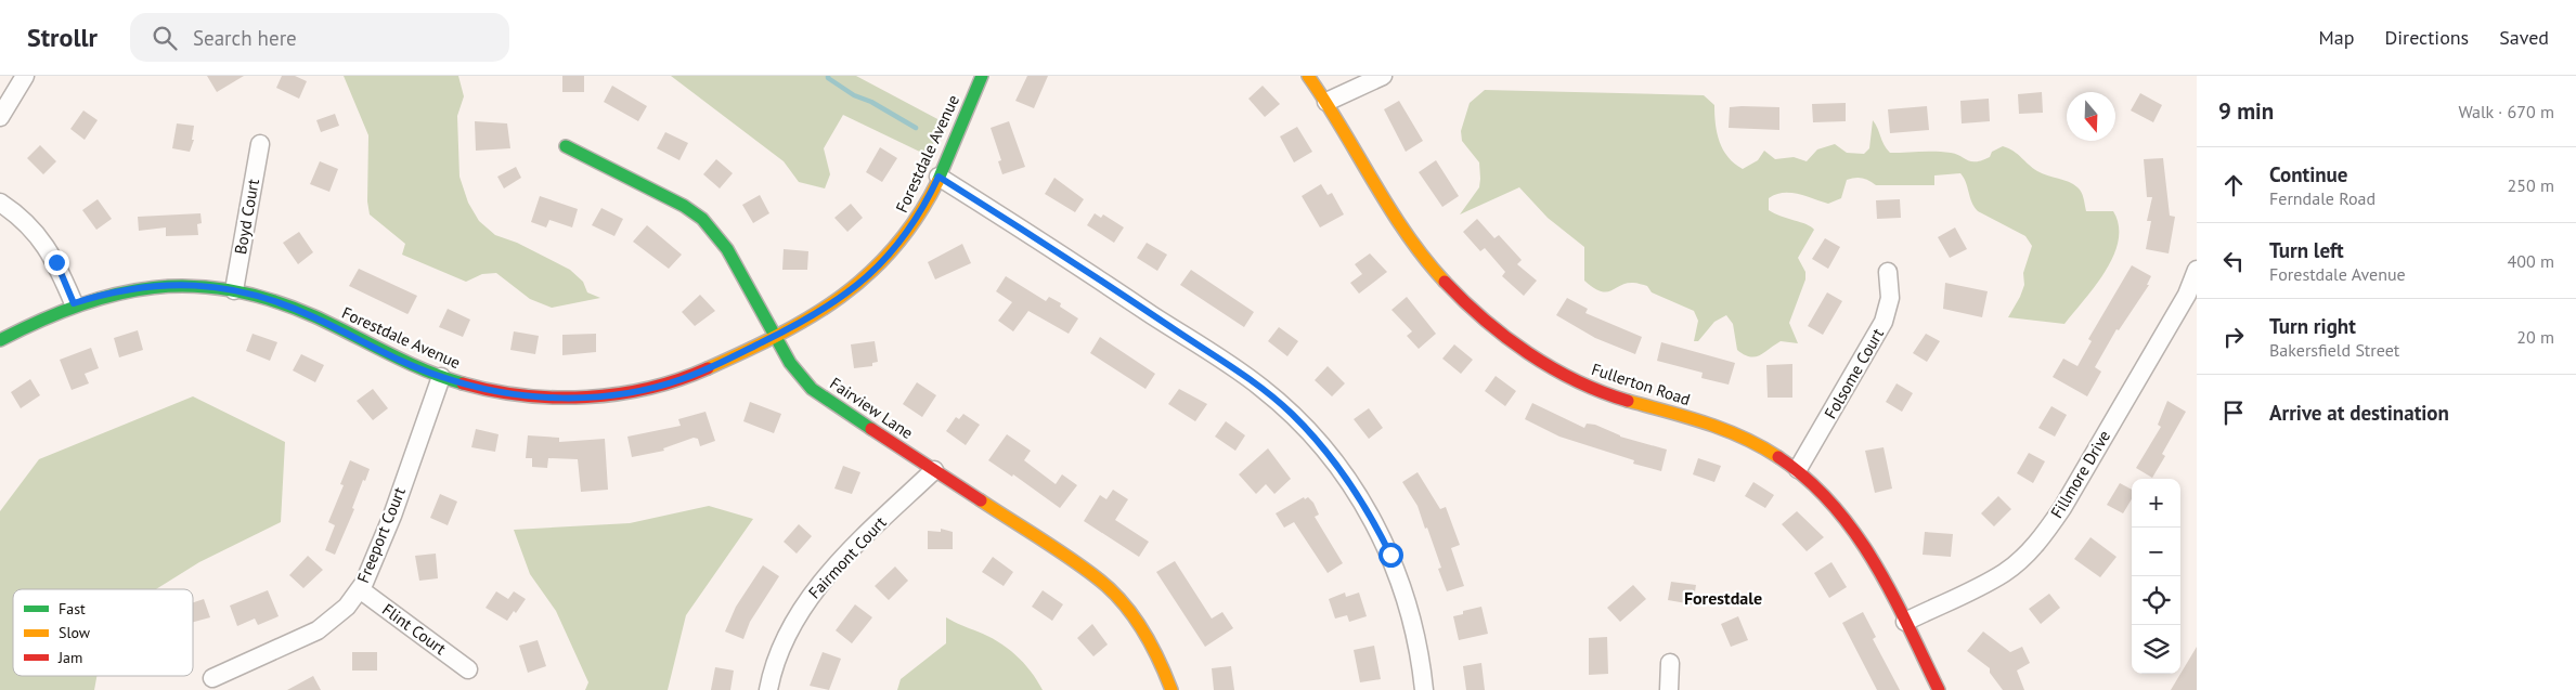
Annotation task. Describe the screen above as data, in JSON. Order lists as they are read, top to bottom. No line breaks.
{"streets":{"street":["Forestdale Avenue","Boyd Court","Folsome Court","Fullerton Road","Fairview Lane","Fillmore Drive","Freeport Court","Fairmont Court","Flint Court"]},"crossings":[["Forestdale Avenue","Boyd Court"],["Forestdale Avenue","Fairview Lane"],["Forestdale Avenue","Freeport Court"],["Folsome Court","Fullerton Road"],["Fullerton Road","Fillmore Drive"],["Fairview Lane","Fairmont Court"],["Freeport Court","Flint Court"]],"districts":["Forestdale"],"legend":["Fast","Slow","Jam"],"north":"bottom","page":{"header":"Strollr","search":"Search here","nav":["Map","Directions","Saved"],"heading":["9 min","Walk · 670 m"],"list":[["Continue","Ferndale Road","250 m"],["Turn left","Forestdale Avenue","400 m"],["Turn right","Bakersfield Street","20 m"],"Arrive at destination"],"map_buttons":["+","−"]}}
